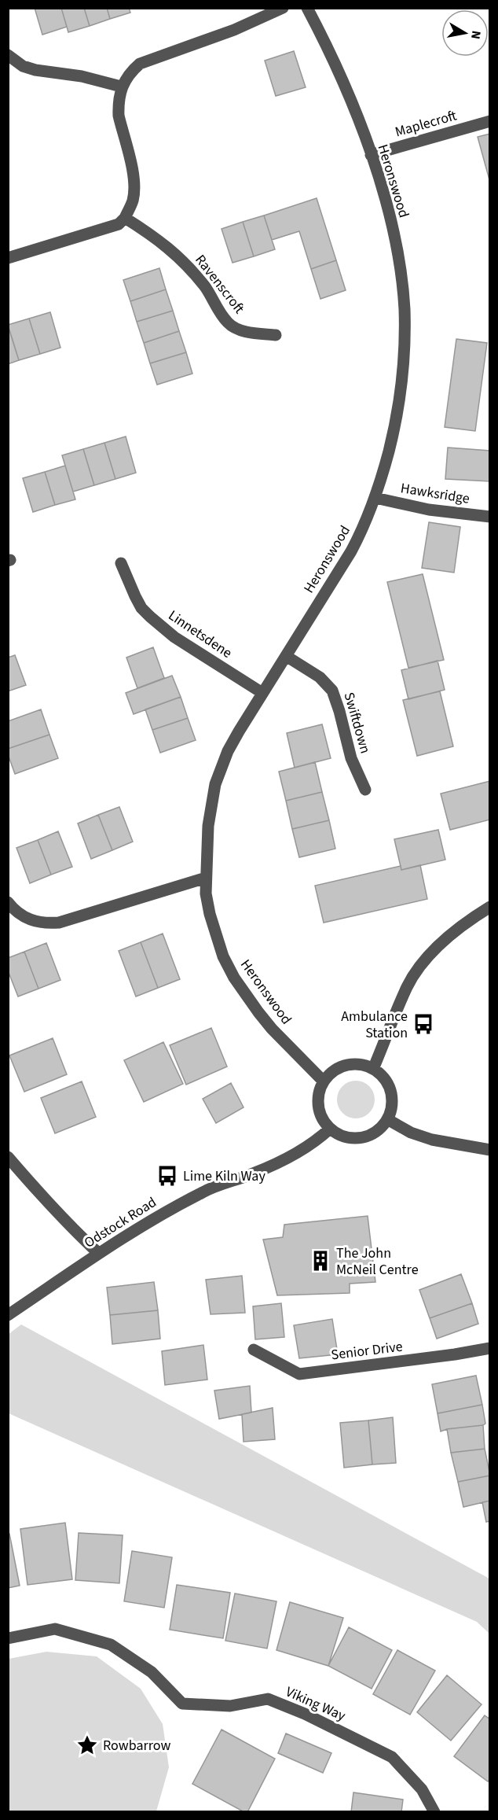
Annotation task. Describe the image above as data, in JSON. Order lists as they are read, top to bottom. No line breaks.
{"streets":{"street":["Maplecroft","Heronswood","Ravenscroft","Hawksridge","Linnetsdene","Swiftdown","Odstock Road","Senior Drive","Viking Way"]},"crossings":[["Maplecroft","Heronswood"],["Heronswood","Hawksridge"],["Heronswood","Linnetsdene"],["Heronswood","Swiftdown"],["Heronswood","Odstock Road"]],"places":{"bus stop":["Ambulance Station","Lime Kiln Way"],"building":["The John McNeil Centre"],"place":["Rowbarrow"]},"north":"right"}
